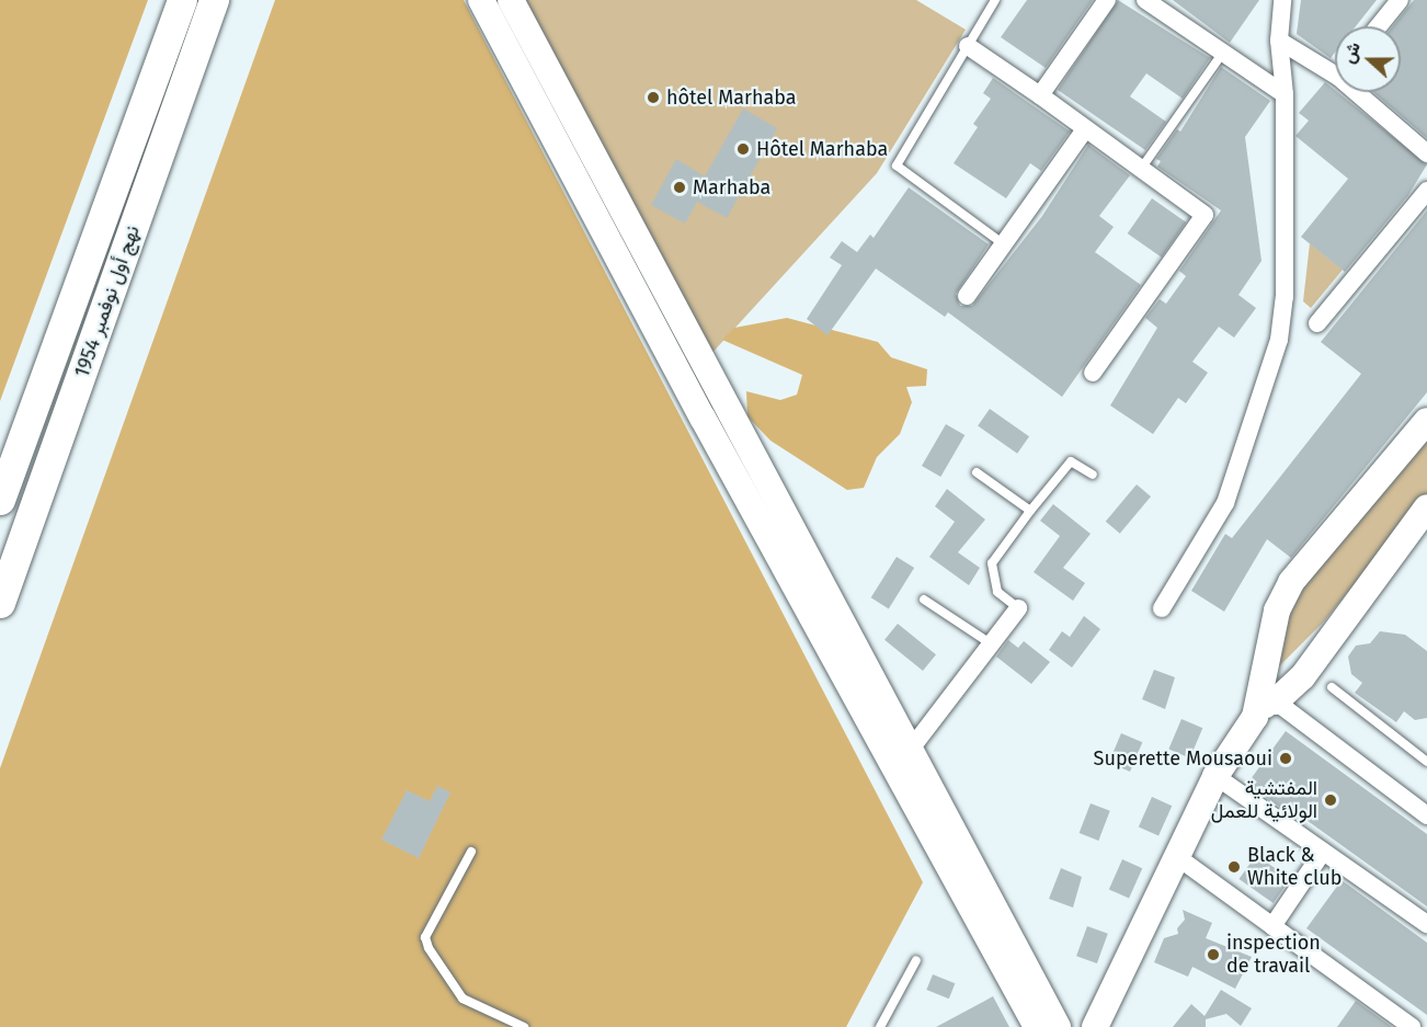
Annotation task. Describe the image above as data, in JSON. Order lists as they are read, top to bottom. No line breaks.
{"streets":{"main road":["نهج أول نوفمبر 1954"]},"places":["hôtel Marhaba","Hôtel Marhaba","Marhaba","Superette Mousaoui","المفتشية الولائية للعمل","Black & White club","inspection de travail"],"north":"left"}
